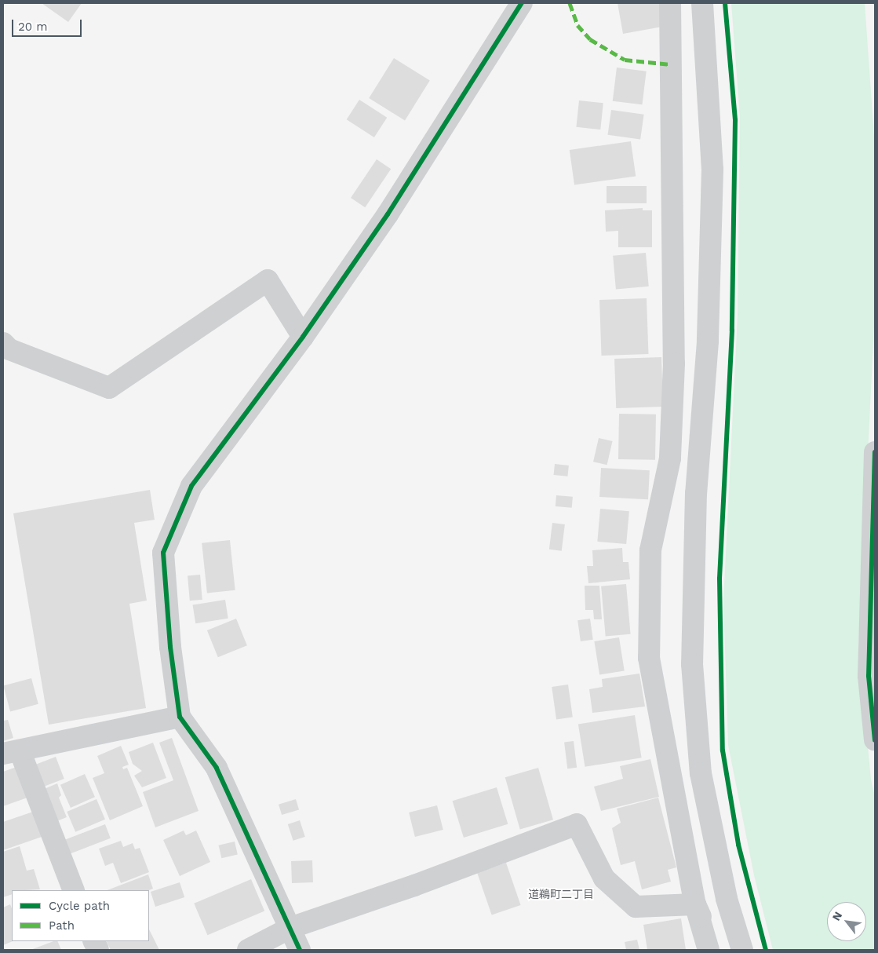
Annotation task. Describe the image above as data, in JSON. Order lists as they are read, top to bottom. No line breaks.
{"districts":["道鵜町二丁目"],"legend":["Cycle path","Path"],"scale_bar":"20 m","north":"top left"}
